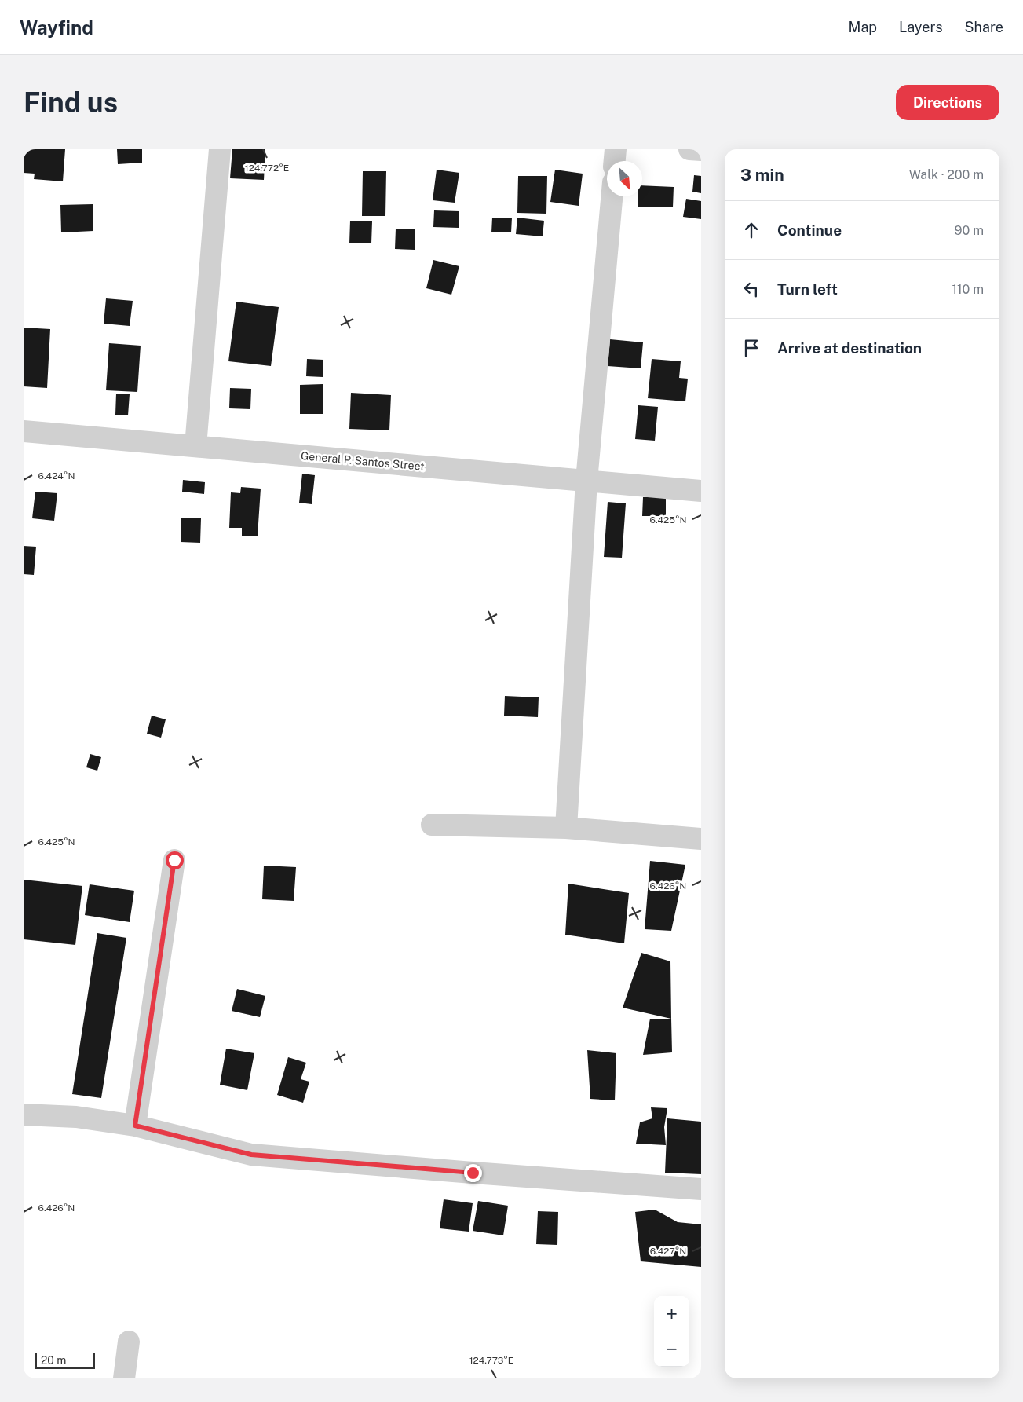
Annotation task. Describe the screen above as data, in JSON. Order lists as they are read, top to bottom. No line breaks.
{"streets":{"street":["General P. Santos Street"]},"scale_bar":"20 m","north":"bottom right","page":{"header":"Wayfind","nav":["Map","Layers","Share"],"buttons":"Directions","title":"Find us","heading":["3 min","Walk · 200 m"],"list":[["Continue","90 m"],["Turn left","110 m"],"Arrive at destination"],"map_buttons":["+","−"],"scale":"20 m"},"coordinates":["124.772°E","6.424°N","6.425°N","6.426°N","6.427°N","124.773°E"]}
